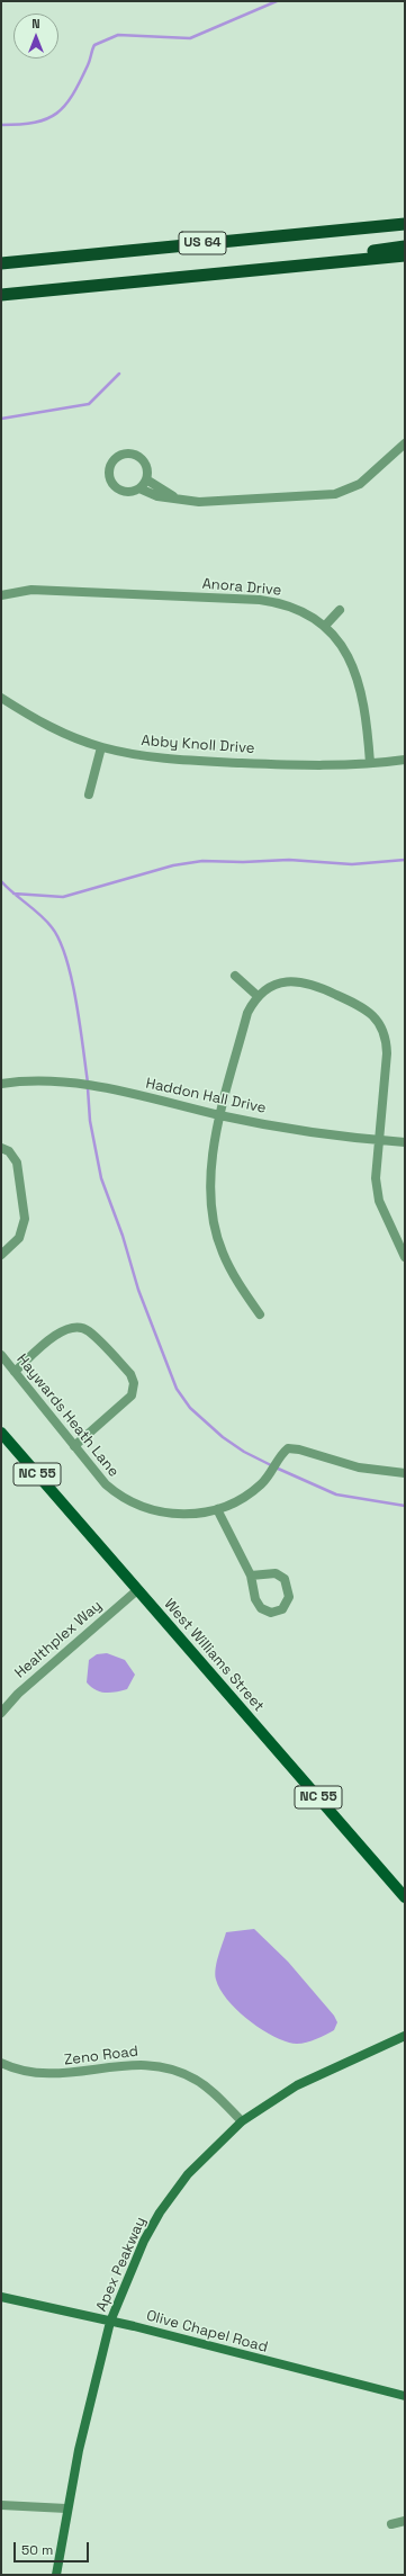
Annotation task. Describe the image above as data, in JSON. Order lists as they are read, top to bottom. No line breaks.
{"streets":{"highway":["US 64"],"main road":["NC 55","West Williams Street","Apex Peakway","Olive Chapel Road"],"street":["Anora Drive","Abby Knoll Drive","Haddon Hall Drive","Haywards Heath Lane","Healthplex Way","Zeno Road"]},"crossings":[["Anora Drive","Abby Knoll Drive"],["Healthplex Way","West Williams Street"],["Zeno Road","Apex Peakway"],["Apex Peakway","Olive Chapel Road"]],"scale_bar":"50 m","north":"top"}
